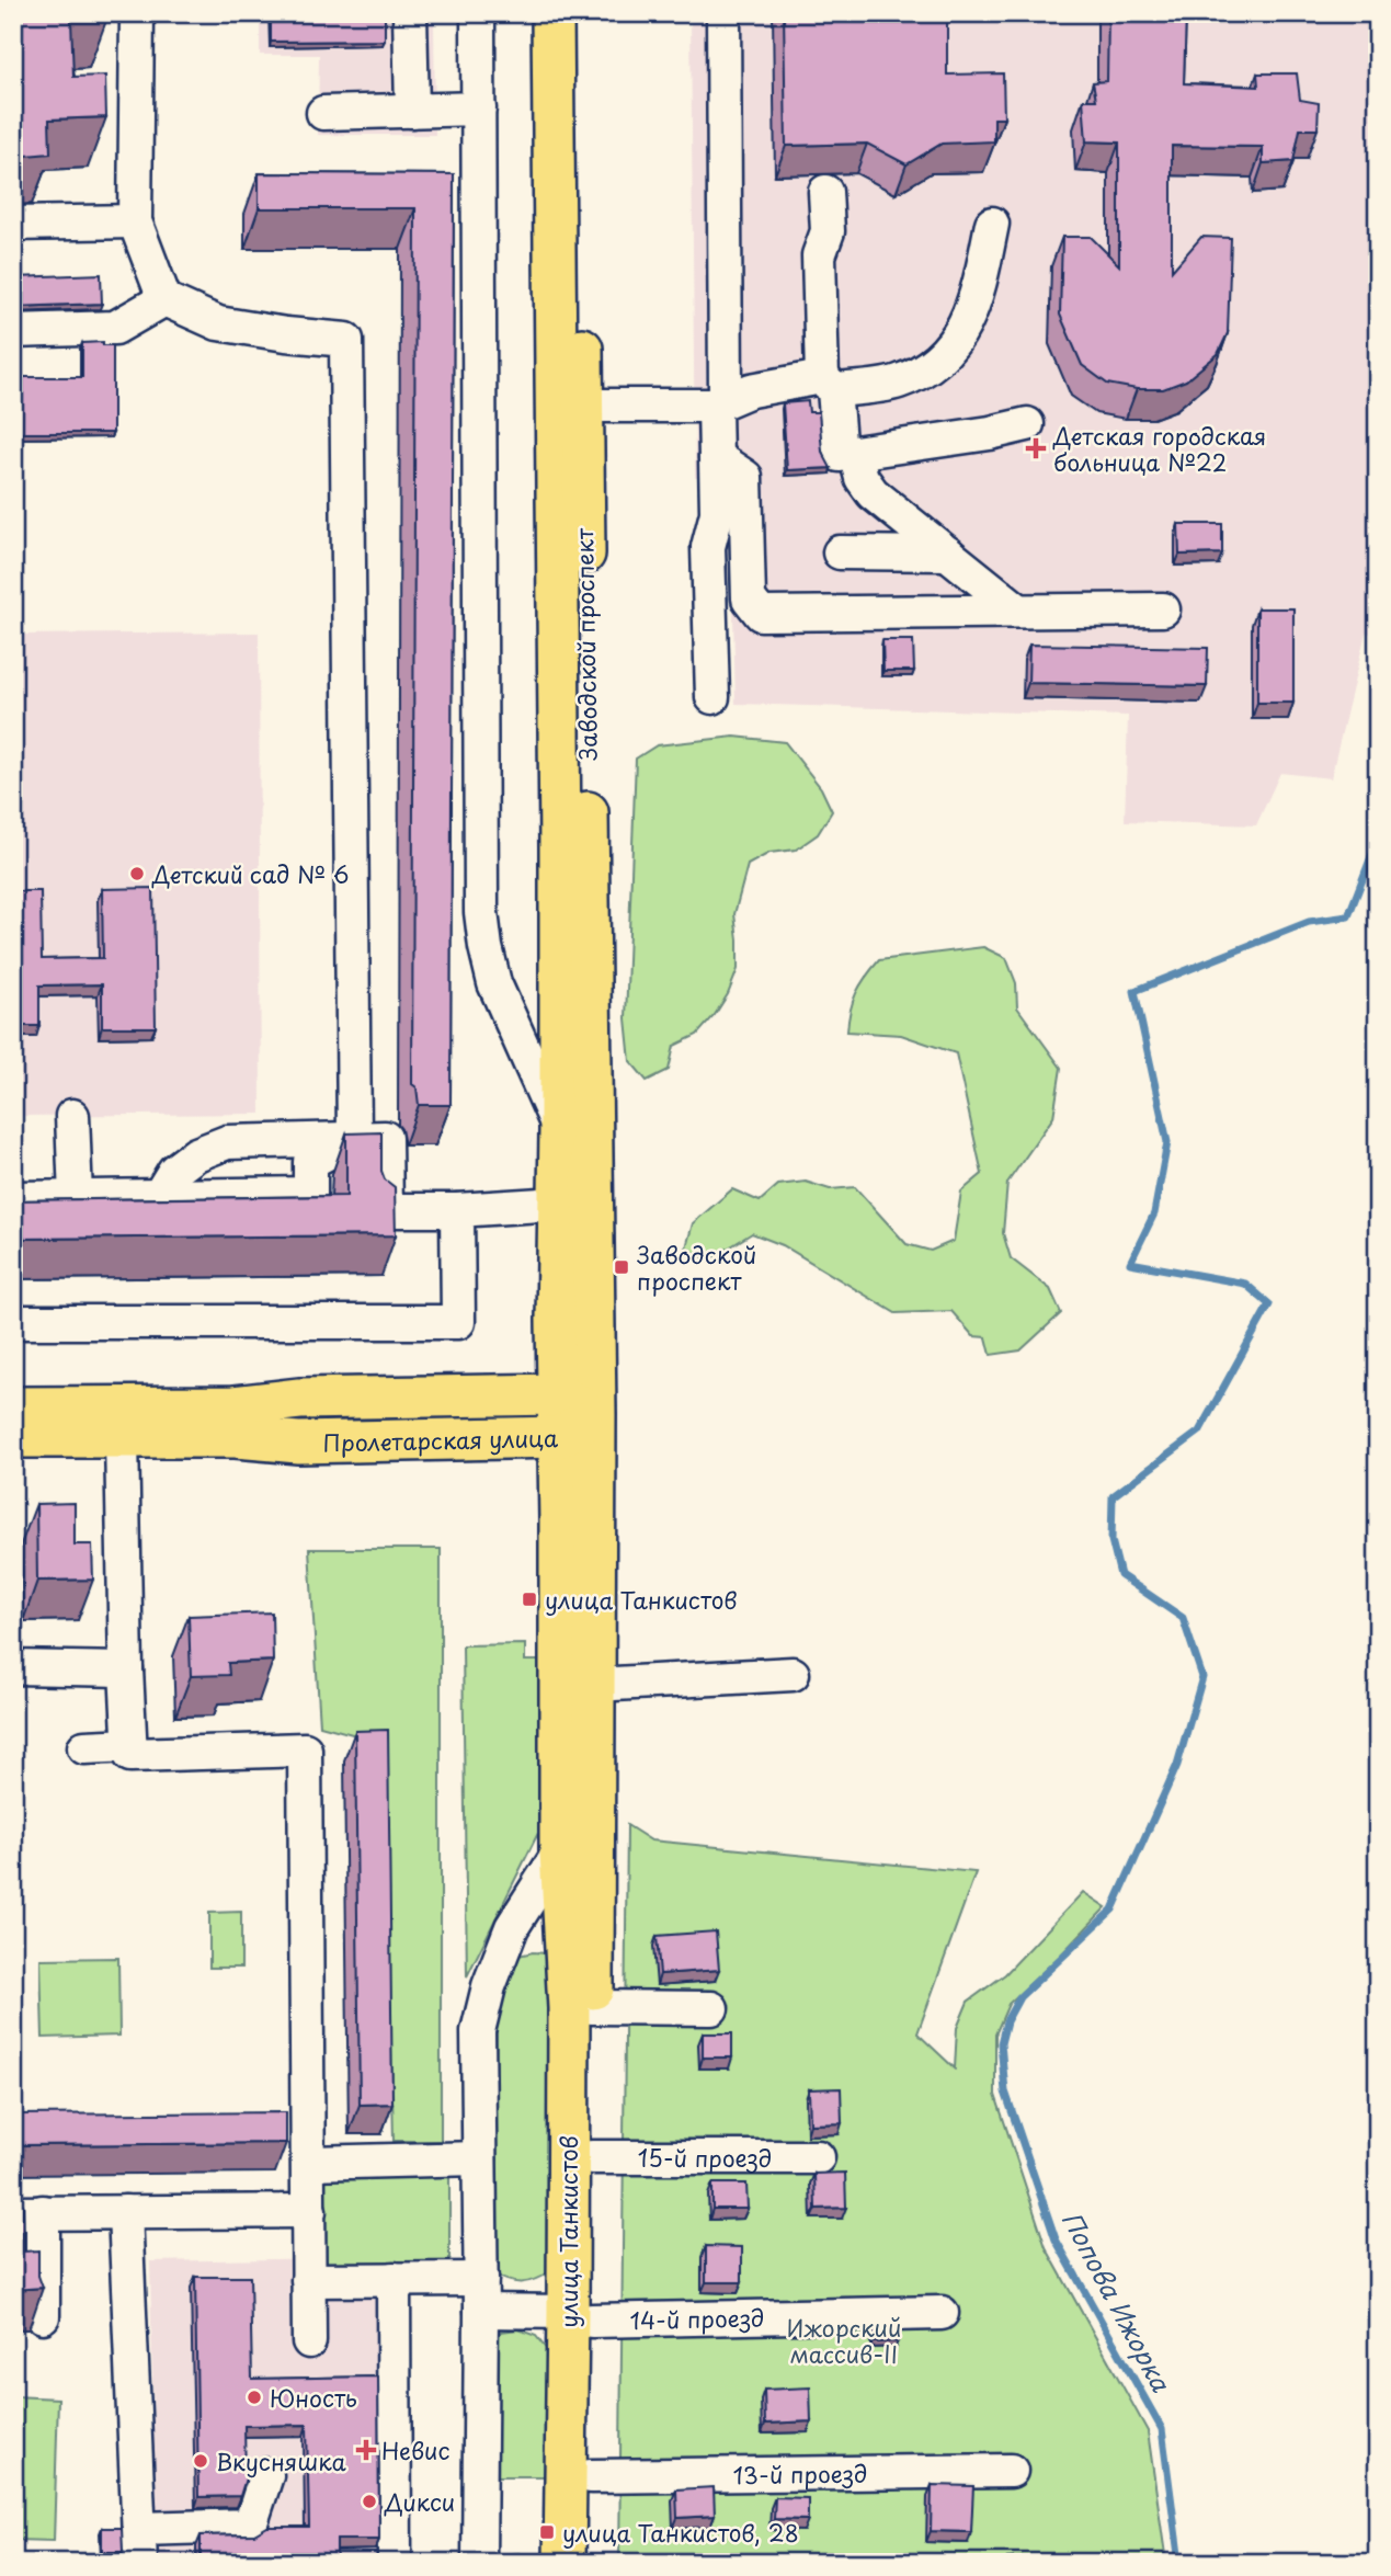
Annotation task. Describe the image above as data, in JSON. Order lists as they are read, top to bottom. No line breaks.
{"streets":{"main road":["Заводской проспект","Пролетарская улица","улица Танкистов"],"street":["15-й проезд","14-й проезд","13-й проезд"]},"crossings":[["Заводской проспект","Пролетарская улица"],["Заводской проспект","улица Танкистов"],["Пролетарская улица","улица Танкистов"],["15-й проезд","улица Танкистов"],["улица Танкистов","14-й проезд"],["улица Танкистов","13-й проезд"]],"water":["Попова Ижорка"],"parks":["Ижорский массив-II"],"places":{"health":["Детская городская больница №22","Невис"],"other":["Детский сад № 6","Юность","Вкусняшка","Дикси"],"transit":["Заводской проспект","улица Танкистов","улица Танкистов, 28"]}}
